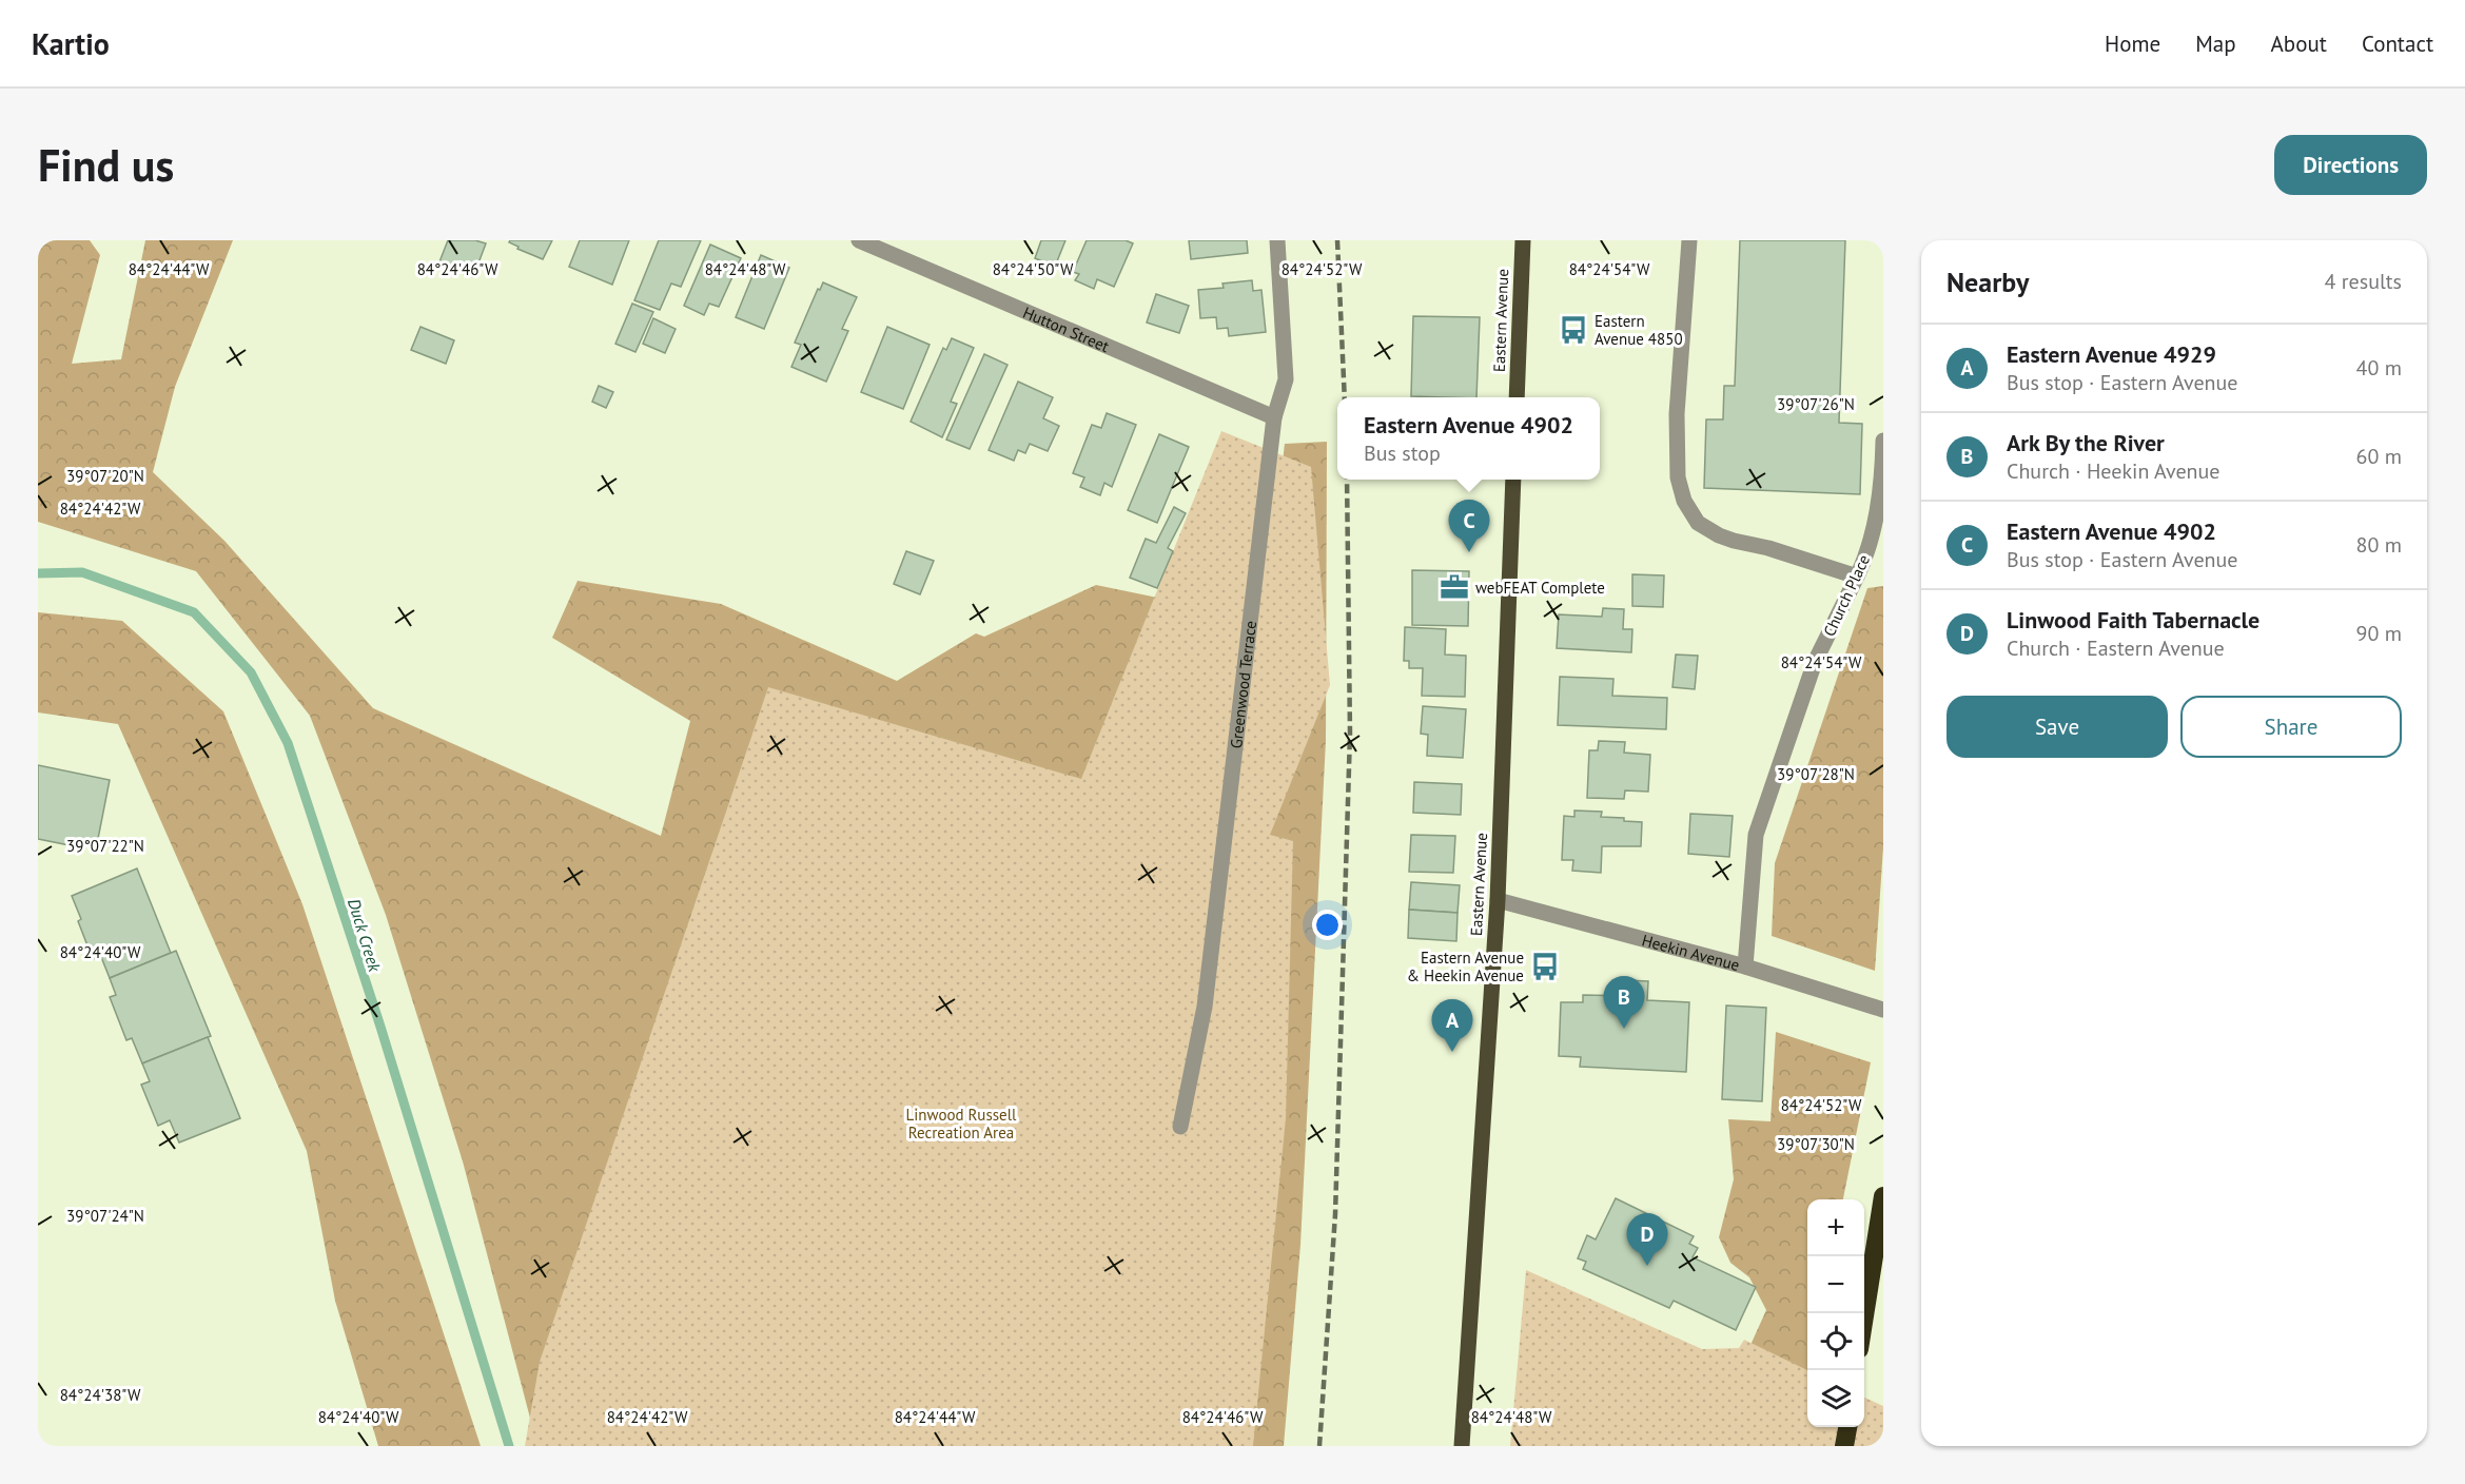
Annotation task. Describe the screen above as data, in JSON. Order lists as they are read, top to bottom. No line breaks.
{"streets":{"main road":["Eastern Avenue"],"street":["Hutton Street","Church Place","Greenwood Terrace","Heekin Avenue"]},"crossings":[["Eastern Avenue","Heekin Avenue"],["Hutton Street","Greenwood Terrace"],["Church Place","Heekin Avenue"]],"water":["Duck Creek"],"parks":["Linwood Russell Recreation Area"],"places":{"bus stop":["Eastern Avenue 4850","Eastern Avenue & Heekin Avenue"],"office":["webFEAT Complete"]},"page":{"header":"Kartio","nav":["Home","Map","About","Contact"],"buttons":["Directions",["Save","Share"]],"title":"Find us","heading":["Nearby","4 results"],"list":[{"mark":"A","name":"Eastern Avenue 4929","note":"Bus stop · Eastern Avenue","value":"40 m"},{"mark":"B","name":"Ark By the River","note":"Church · Heekin Avenue","value":"60 m"},{"mark":"C","name":"Eastern Avenue 4902","note":"Bus stop · Eastern Avenue","value":"80 m"},{"mark":"D","name":"Linwood Faith Tabernacle","note":"Church · Eastern Avenue","value":"90 m"}],"popup":["Eastern Avenue 4902","Bus stop"],"pins":["C","B","A","D"],"map_buttons":["+","−"]},"coordinates":["84°24'44\"W","84°24'46\"W","84°24'48\"W","84°24'50\"W","84°24'54\"W","84°24'52\"W","39°07'26\"N","39°07'20\"N","84°24'42\"W","39°07'28\"N","39°07'22\"N","84°24'40\"W","39°07'30\"N","39°07'24\"N","84°24'38\"W"]}
